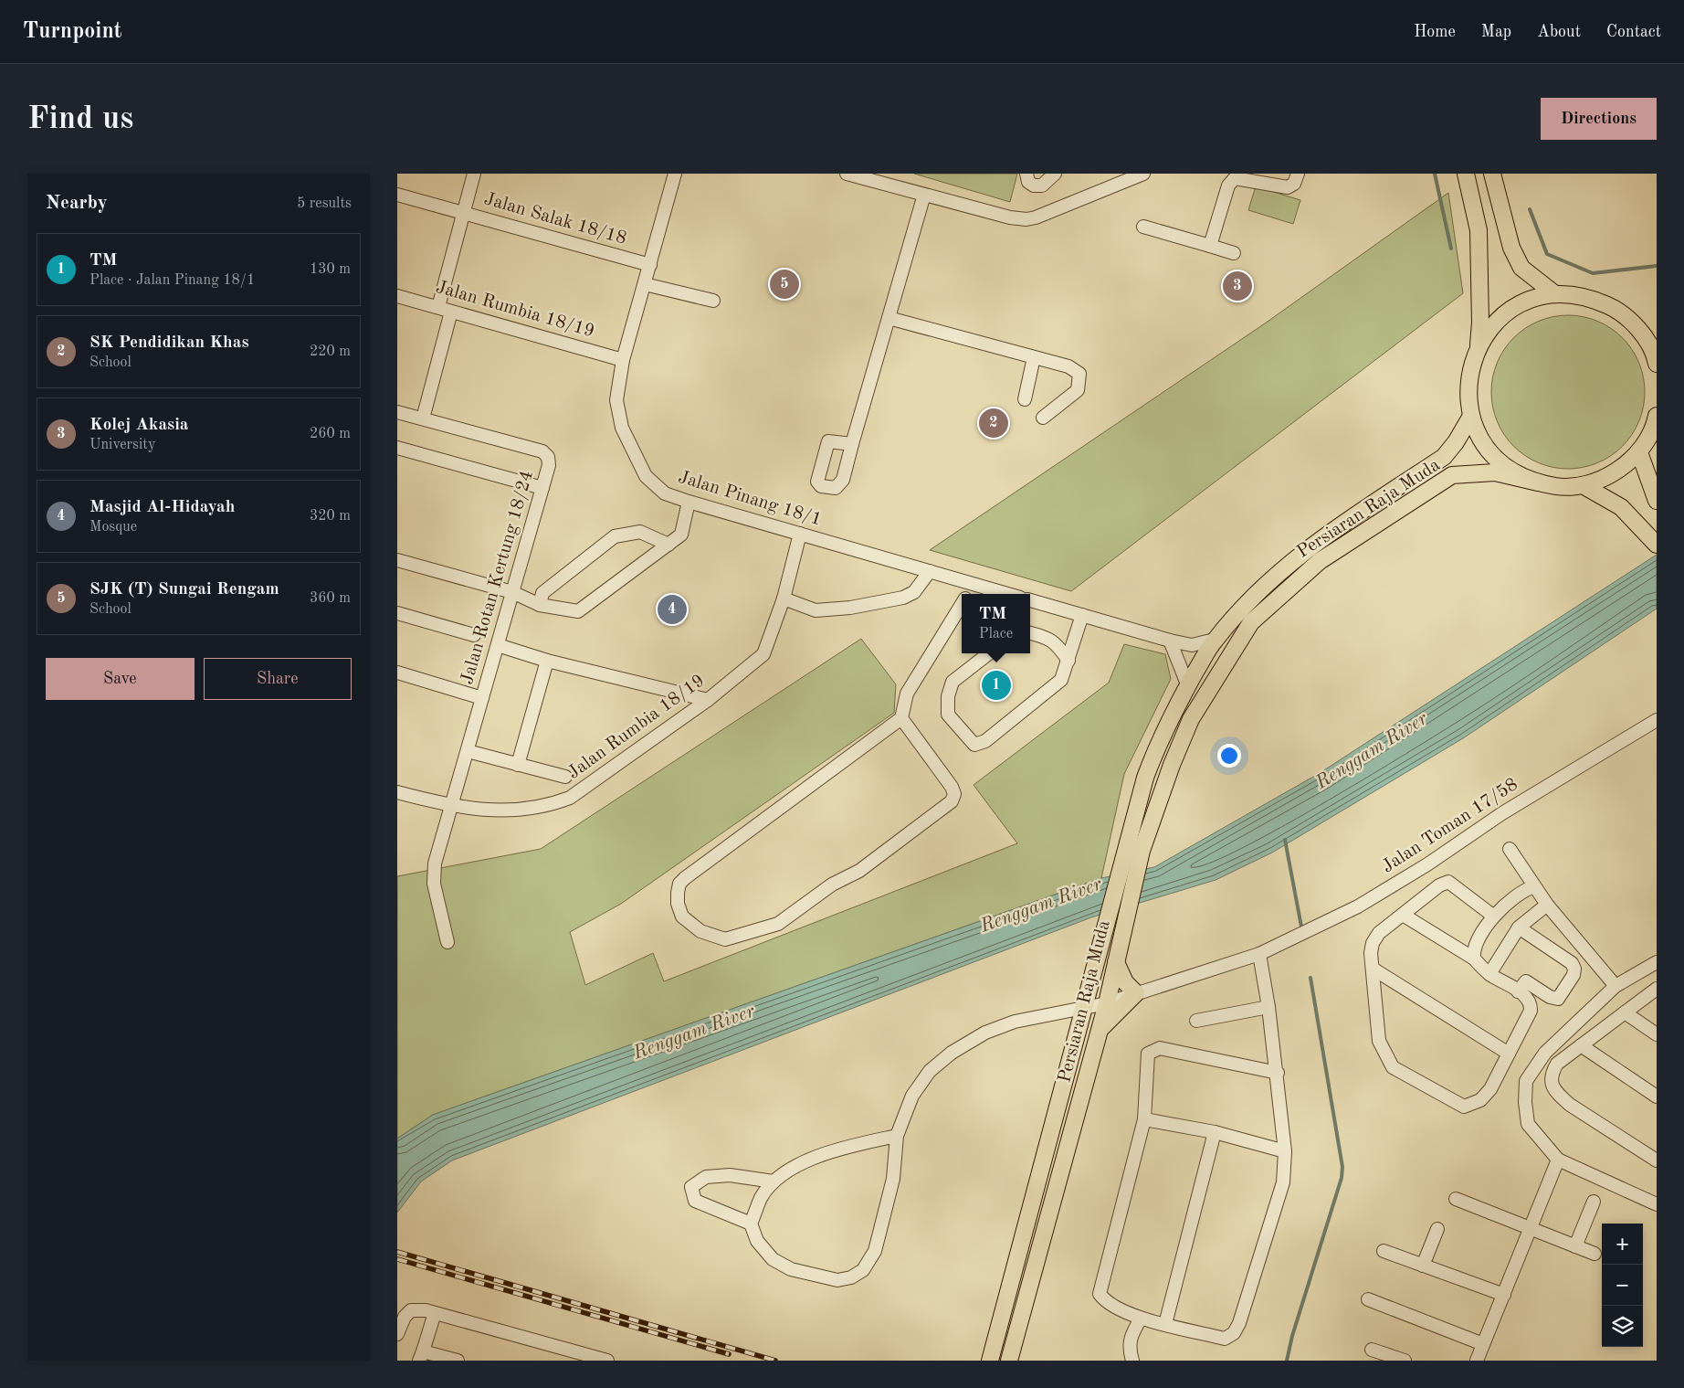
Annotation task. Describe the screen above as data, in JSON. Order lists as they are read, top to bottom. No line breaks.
{"streets":{"main road":["Persiaran Raja Muda"],"street":["Jalan Salak 18/18","Jalan Rumbia 18/19","Jalan Pinang 18/1","Jalan Rotan Kertung 18/24","Jalan Toman 17/58"]},"crossings":[["Jalan Salak 18/18","Jalan Pinang 18/1"],["Jalan Rumbia 18/19","Jalan Pinang 18/1"],["Jalan Rumbia 18/19","Jalan Rotan Kertung 18/24"],["Persiaran Raja Muda","Jalan Toman 17/58"]],"water":["Renggam River"],"page":{"header":"Turnpoint","nav":["Home","Map","About","Contact"],"buttons":["Directions",["Save","Share"]],"title":"Find us","heading":["Nearby","5 results"],"list":[{"mark":"1","name":"TM","note":"Place · Jalan Pinang 18/1","value":"130 m"},{"mark":"2","name":"SK Pendidikan Khas","note":"School","value":"220 m"},{"mark":"3","name":"Kolej Akasia","note":"University","value":"260 m"},{"mark":"4","name":"Masjid Al-Hidayah","note":"Mosque","value":"320 m"},{"mark":"5","name":"SJK (T) Sungai Rengam","note":"School","value":"360 m"}],"pins":["5","3","2","4","1"],"popup":["TM","Place"],"map_buttons":["+","−"]}}
